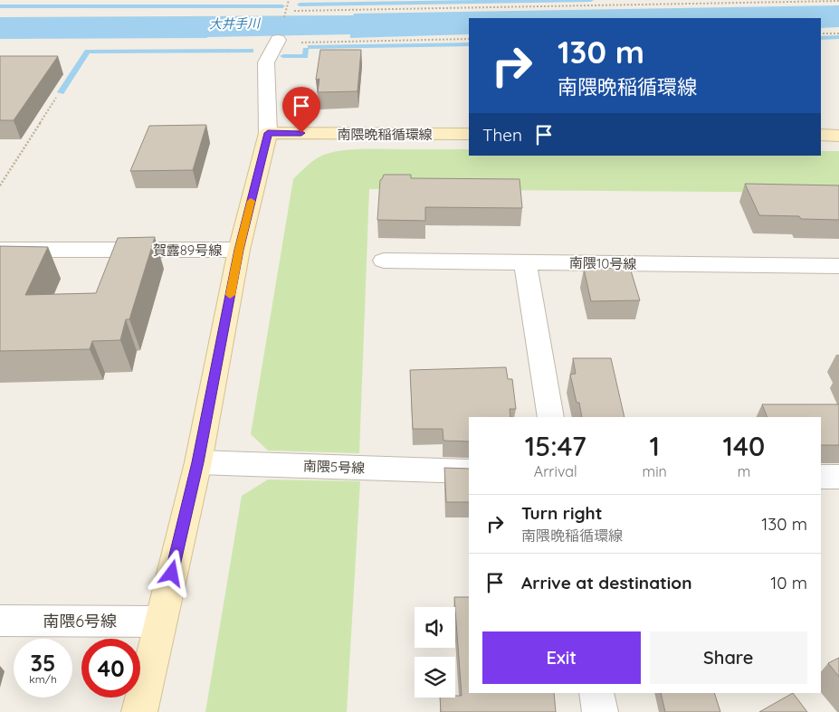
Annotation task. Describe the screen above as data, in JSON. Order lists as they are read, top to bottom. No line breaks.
{"streets":{"street":["南隈晩稲循環線","賀露89号線","南隈10号線","南隈5号線","南隈6号線"]},"water":["大井手川"],"page":{"turn":["130 m","南隈晩稲循環線"],"then":"Then","eta":["15:47","Arrival","1","min","140","m"],"list":[{"name":"Turn right","note":"南隈晩稲循環線","value":"130 m"},{"name":"Arrive at destination","value":"10 m"}],"buttons":["Exit","Share"],"speed":"35 km/h","limit":"40"}}
